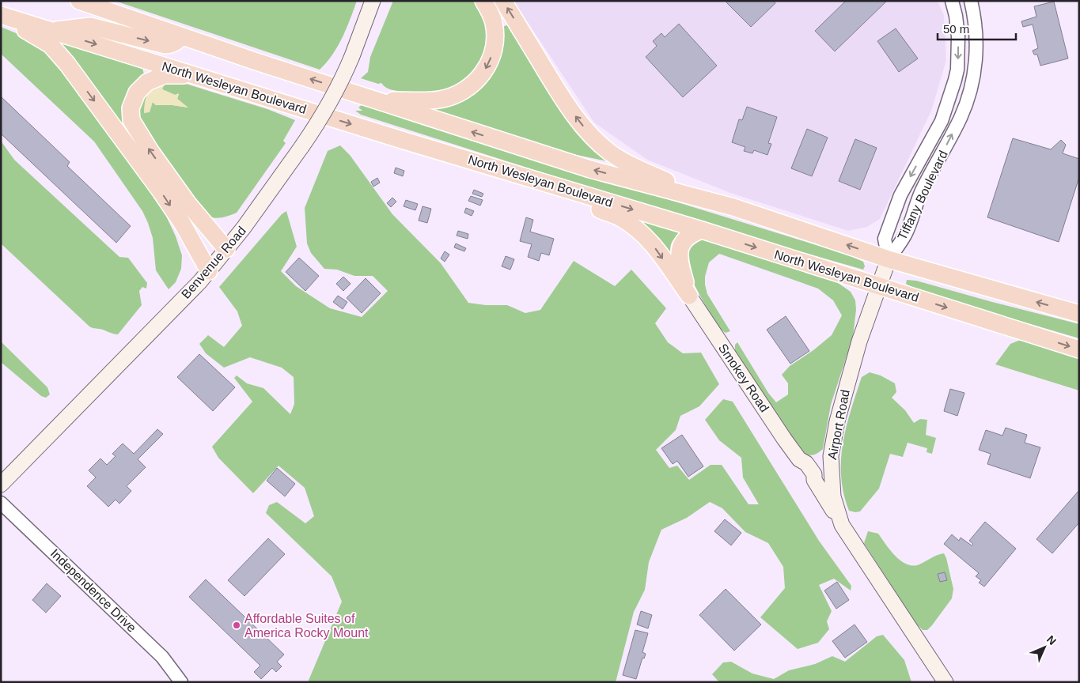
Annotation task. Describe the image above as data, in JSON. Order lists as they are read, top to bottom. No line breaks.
{"streets":{"highway":["North Wesleyan Boulevard"],"main road":["Benvenue Road","Smokey Road","Airport Road"],"street":["Tiffany Boulevard","Independence Drive"]},"crossings":[["North Wesleyan Boulevard","Tiffany Boulevard"],["North Wesleyan Boulevard","Airport Road"],["Tiffany Boulevard","Airport Road"],["Smokey Road","Airport Road"]],"places":["Affordable Suites of America Rocky Mount"],"scale_bar":"50 m","north":"top right"}
